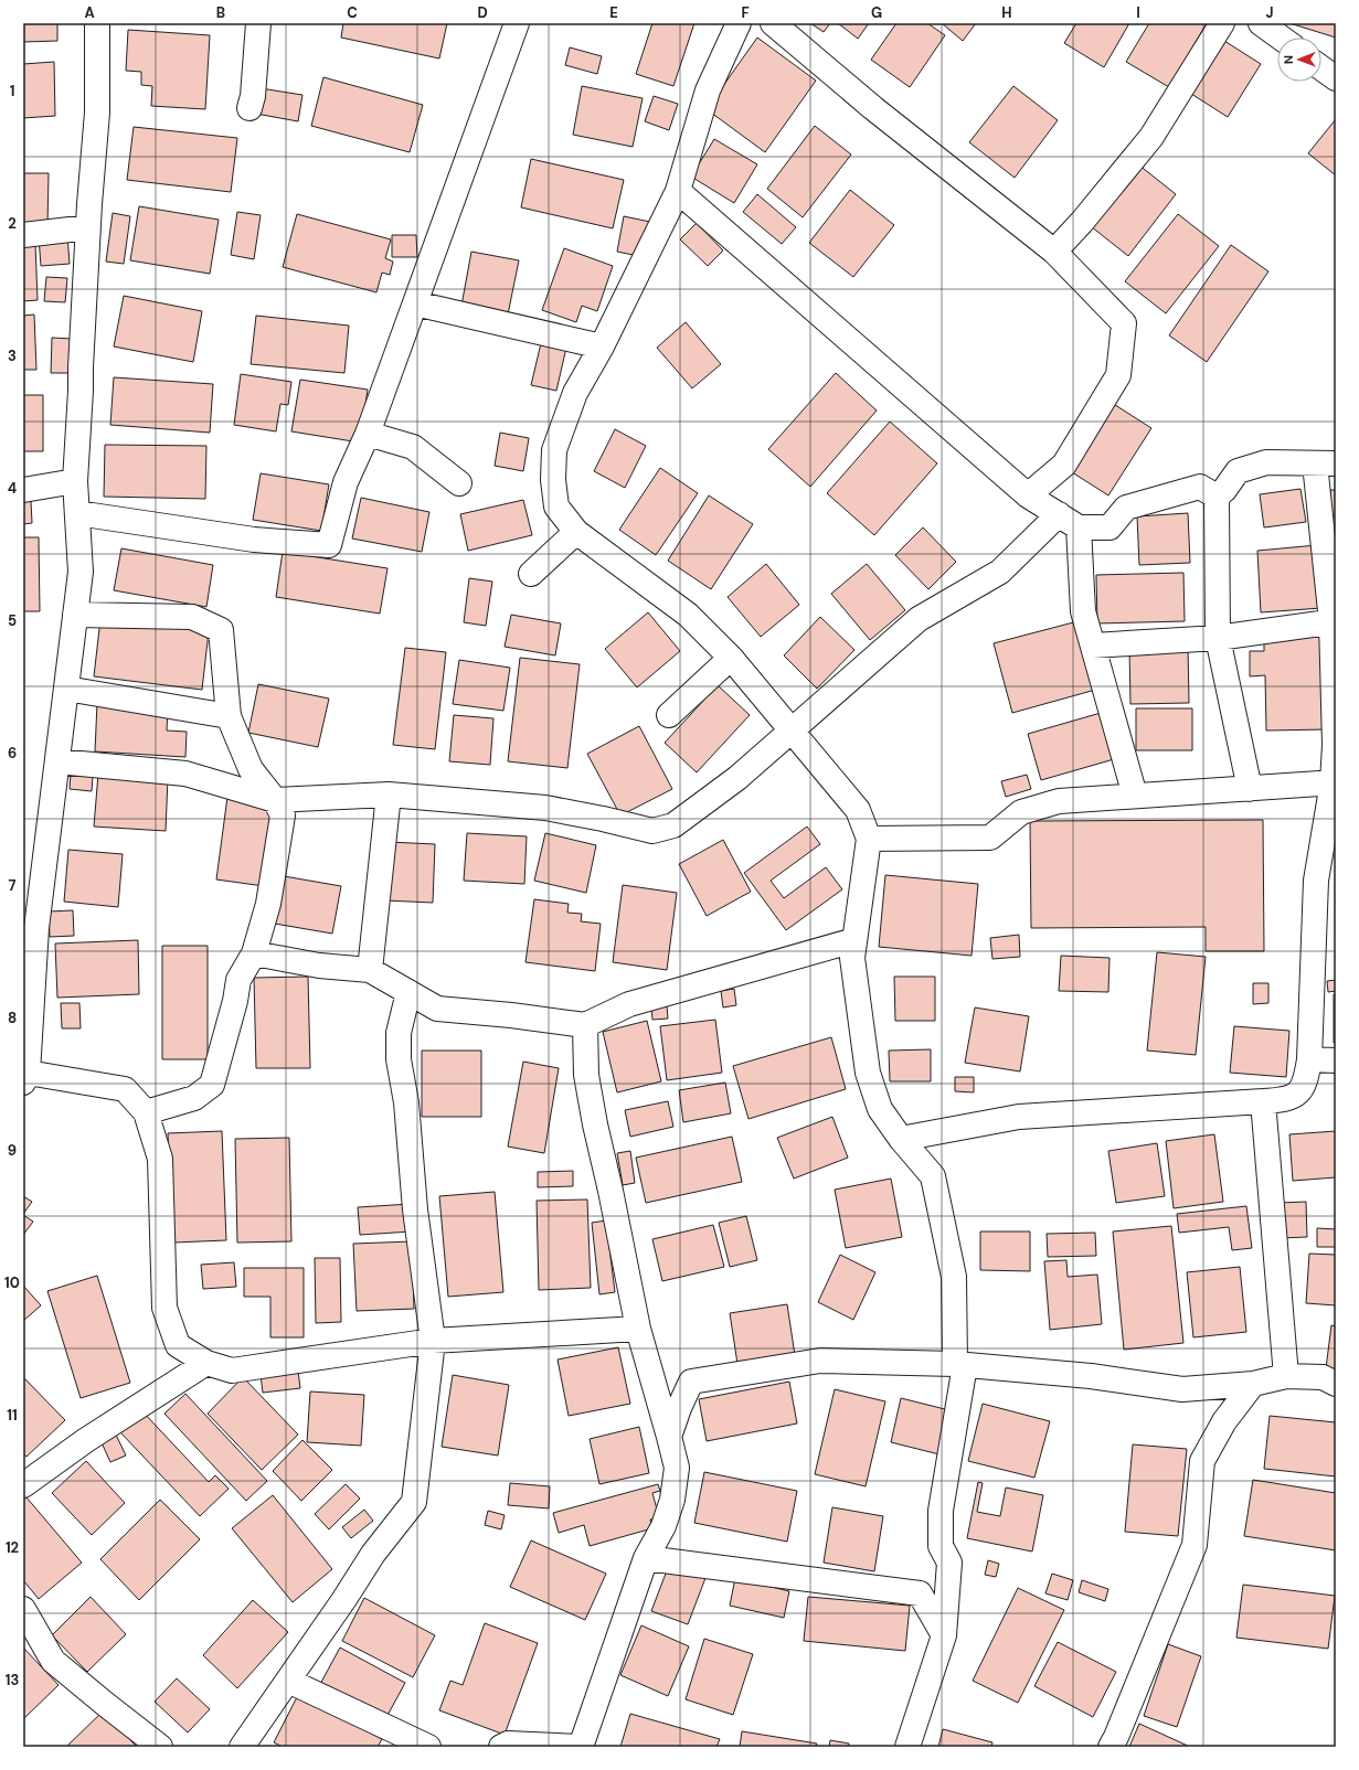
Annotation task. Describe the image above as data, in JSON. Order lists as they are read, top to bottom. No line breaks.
{"north":"left","grid":{"columns":["A","B","C","D","E","F","G","H","I","J"],"rows":["1","2","3","4","5","6","7","8","9","10","11","12","13"]}}
